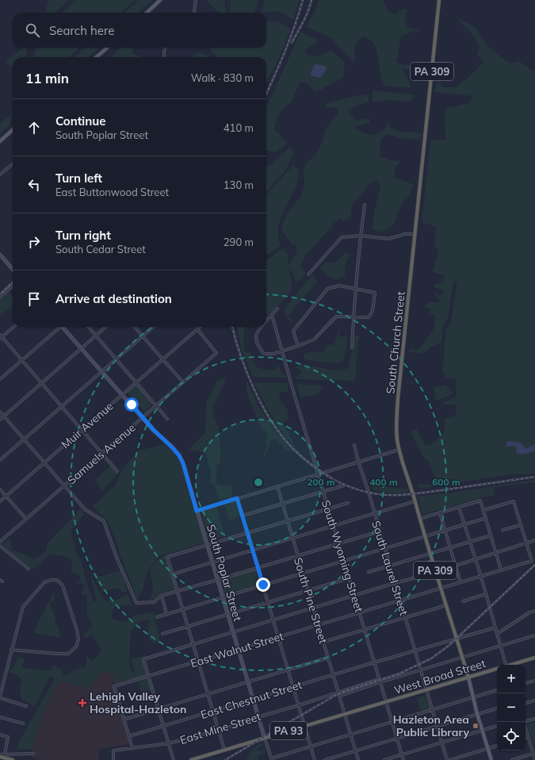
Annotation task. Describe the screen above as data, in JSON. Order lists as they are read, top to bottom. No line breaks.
{"streets":{"highway":["PA 309","South Church Street","West Broad Street","PA 93"],"main road":["South Poplar Street"],"street":["Muir Avenue","Samuels Avenue","South Wyoming Street","South Laurel Street","South Pine Street","East Walnut Street","East Chestnut Street","East Mine Street"]},"crossings":[["PA 309","South Church Street"],["PA 309","West Broad Street"],["South Church Street","East Walnut Street"],["South Church Street","West Broad Street"],["South Church Street","East Chestnut Street"],["Muir Avenue","Samuels Avenue"],["Muir Avenue","South Poplar Street"],["Samuels Avenue","South Poplar Street"],["South Wyoming Street","East Walnut Street"],["South Wyoming Street","West Broad Street"],["South Wyoming Street","East Chestnut Street"],["South Wyoming Street","East Mine Street"],["South Wyoming Street","PA 93"],["South Laurel Street","East Walnut Street"],["South Laurel Street","West Broad Street"],["South Laurel Street","East Chestnut Street"],["South Poplar Street","East Walnut Street"],["South Poplar Street","East Chestnut Street"],["South Poplar Street","East Mine Street"],["South Poplar Street","PA 93"],["South Pine Street","East Walnut Street"],["South Pine Street","East Chestnut Street"],["South Pine Street","East Mine Street"],["South Pine Street","PA 93"],["West Broad Street","PA 93"]],"places":{"health":["Lehigh Valley Hospital-Hazleton"],"other":["Hazleton Area Public Library"]},"page":{"search":"Search here","heading":["11 min","Walk · 830 m"],"list":[["Continue","South Poplar Street","410 m"],["Turn left","East Buttonwood Street","130 m"],["Turn right","South Cedar Street","290 m"],"Arrive at destination"],"map_buttons":["+","−"]},"rings":["200 m","400 m","600 m"]}
